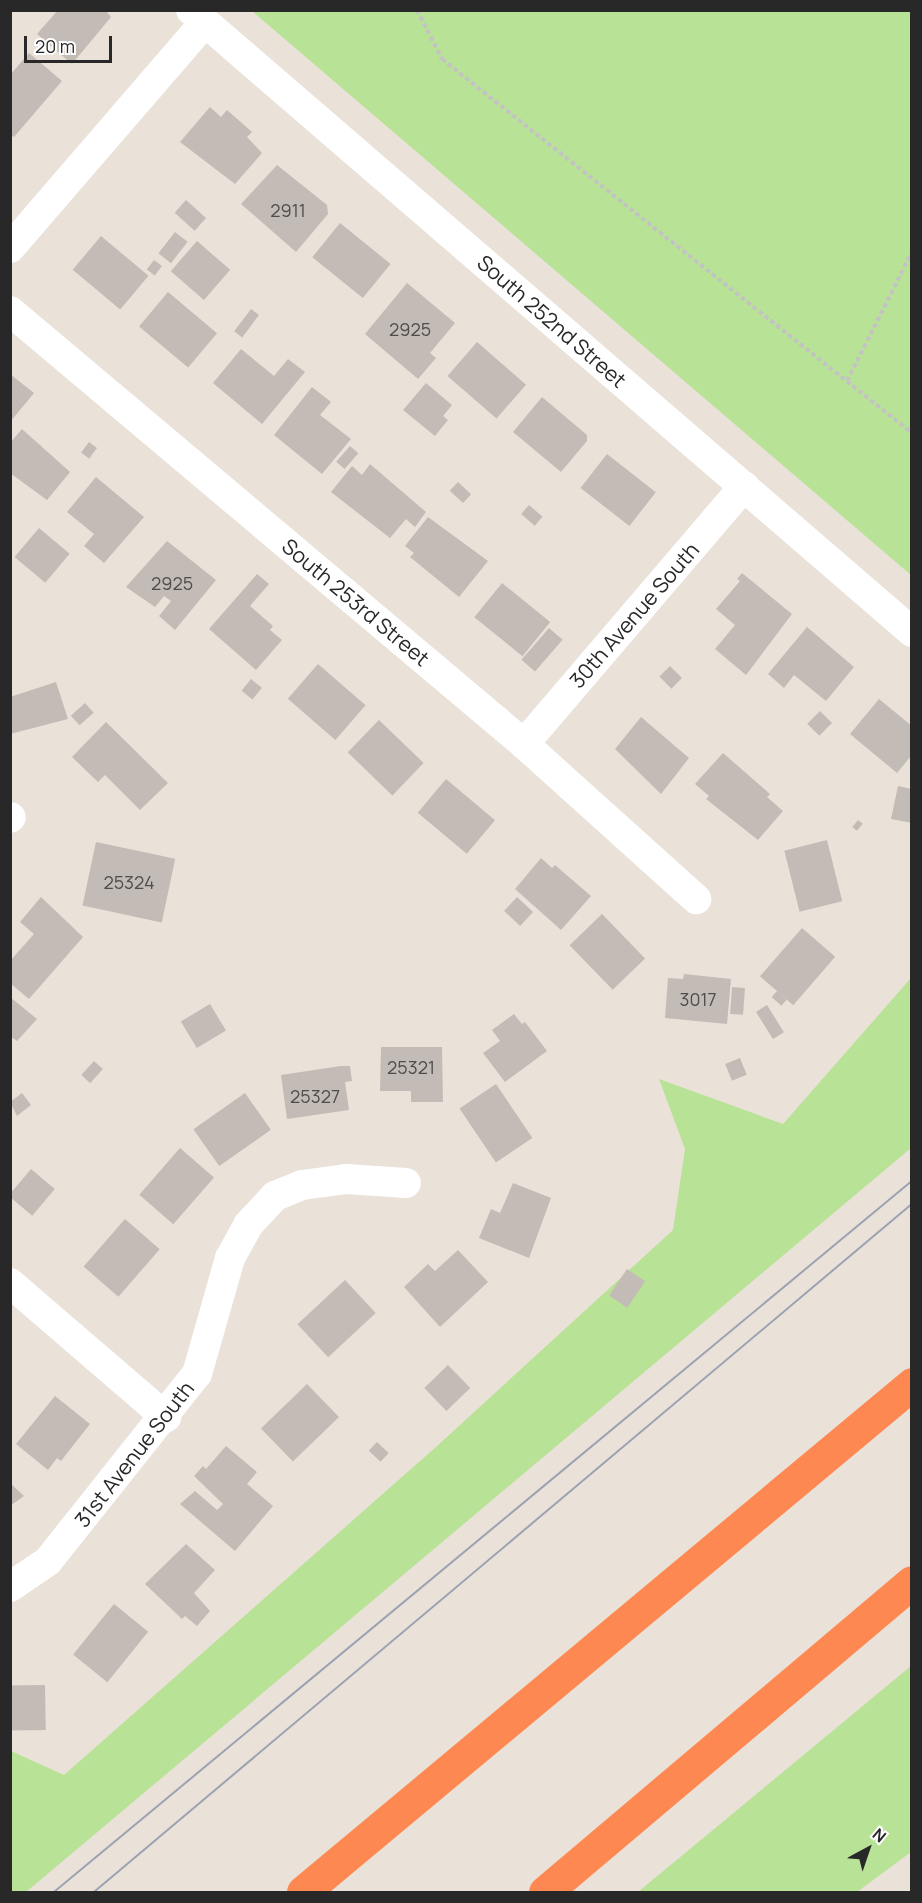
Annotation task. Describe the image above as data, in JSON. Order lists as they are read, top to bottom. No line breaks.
{"streets":{"street":["South 252nd Street","South 253rd Street","30th Avenue South","31st Avenue South"]},"crossings":[["South 252nd Street","30th Avenue South"],["South 253rd Street","30th Avenue South"]],"house_numbers":["2911","2925","2925","25324","3017","25321","25327"],"scale_bar":"20 m","north":"top right"}
